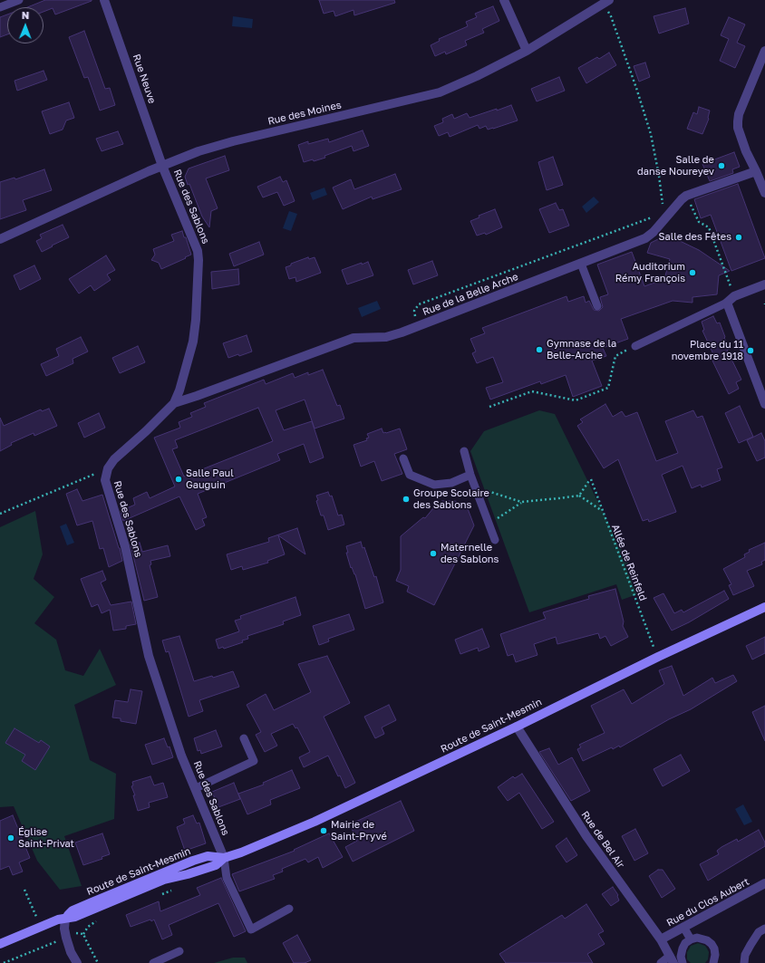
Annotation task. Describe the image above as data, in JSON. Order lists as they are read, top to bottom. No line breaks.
{"streets":{"main road":["Route de Saint-Mesmin"],"street":["Rue Neuve","Rue des Moines","Rue des Sablons","Rue de la Belle Arche","Rue de Bel Air","Rue du Clos Aubert"],"path":["Allée de Reinfeld"]},"crossings":[["Rue Neuve","Rue des Moines"],["Rue Neuve","Rue des Sablons"],["Rue des Moines","Rue des Sablons"],["Rue des Sablons","Rue de la Belle Arche"],["Rue des Sablons","Route de Saint-Mesmin"],["Route de Saint-Mesmin","Rue de Bel Air"],["Rue de Bel Air","Rue du Clos Aubert"]],"places":["Salle de danse Noureyev","Salle des Fêtes","Auditorium Rémy François","Gymnase de la Belle-Arche","Place du 11 novembre 1918","Salle Paul Gauguin","Groupe Scolaire des Sablons","Maternelle des Sablons","Mairie de Saint-Pryvé","Église Saint-Privat"],"north":"top"}
